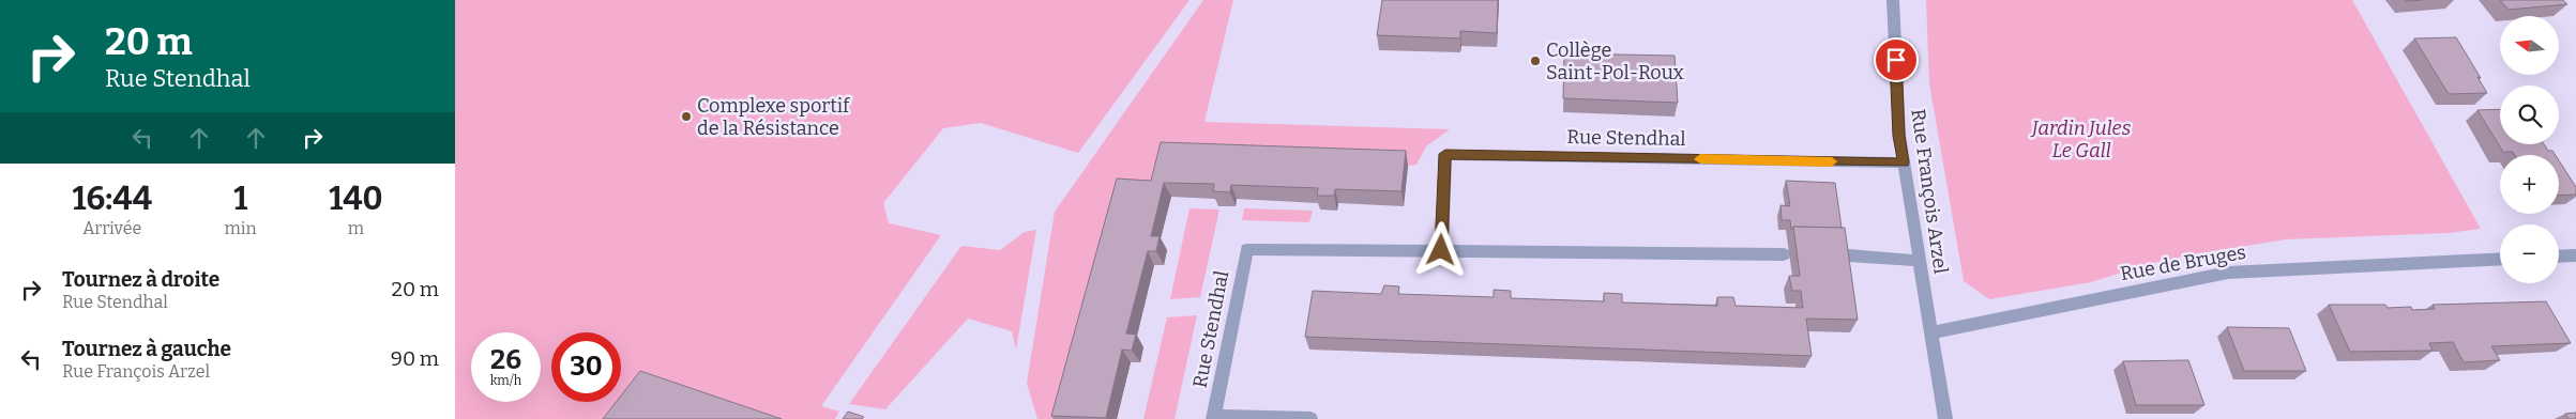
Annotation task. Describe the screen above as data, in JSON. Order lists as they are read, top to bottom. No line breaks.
{"streets":{"street":["Rue Stendhal","Rue François Arzel","Rue de Bruges"]},"crossings":[["Rue Stendhal","Rue François Arzel"],["Rue François Arzel","Rue de Bruges"]],"parks":["Jardin Jules Le Gall"],"places":["Collège Saint-Pol-Roux","Complexe sportif de la Résistance"],"north":"left","page":{"turn":["20 m","Rue Stendhal"],"map_buttons":["+","−"],"eta":["16:44","Arrivée","1","min","140","m"],"list":[{"name":"Tournez à droite","note":"Rue Stendhal","value":"20 m"},{"name":"Tournez à gauche","note":"Rue François Arzel","value":"90 m"}],"speed":"26 km/h","limit":"30"}}
